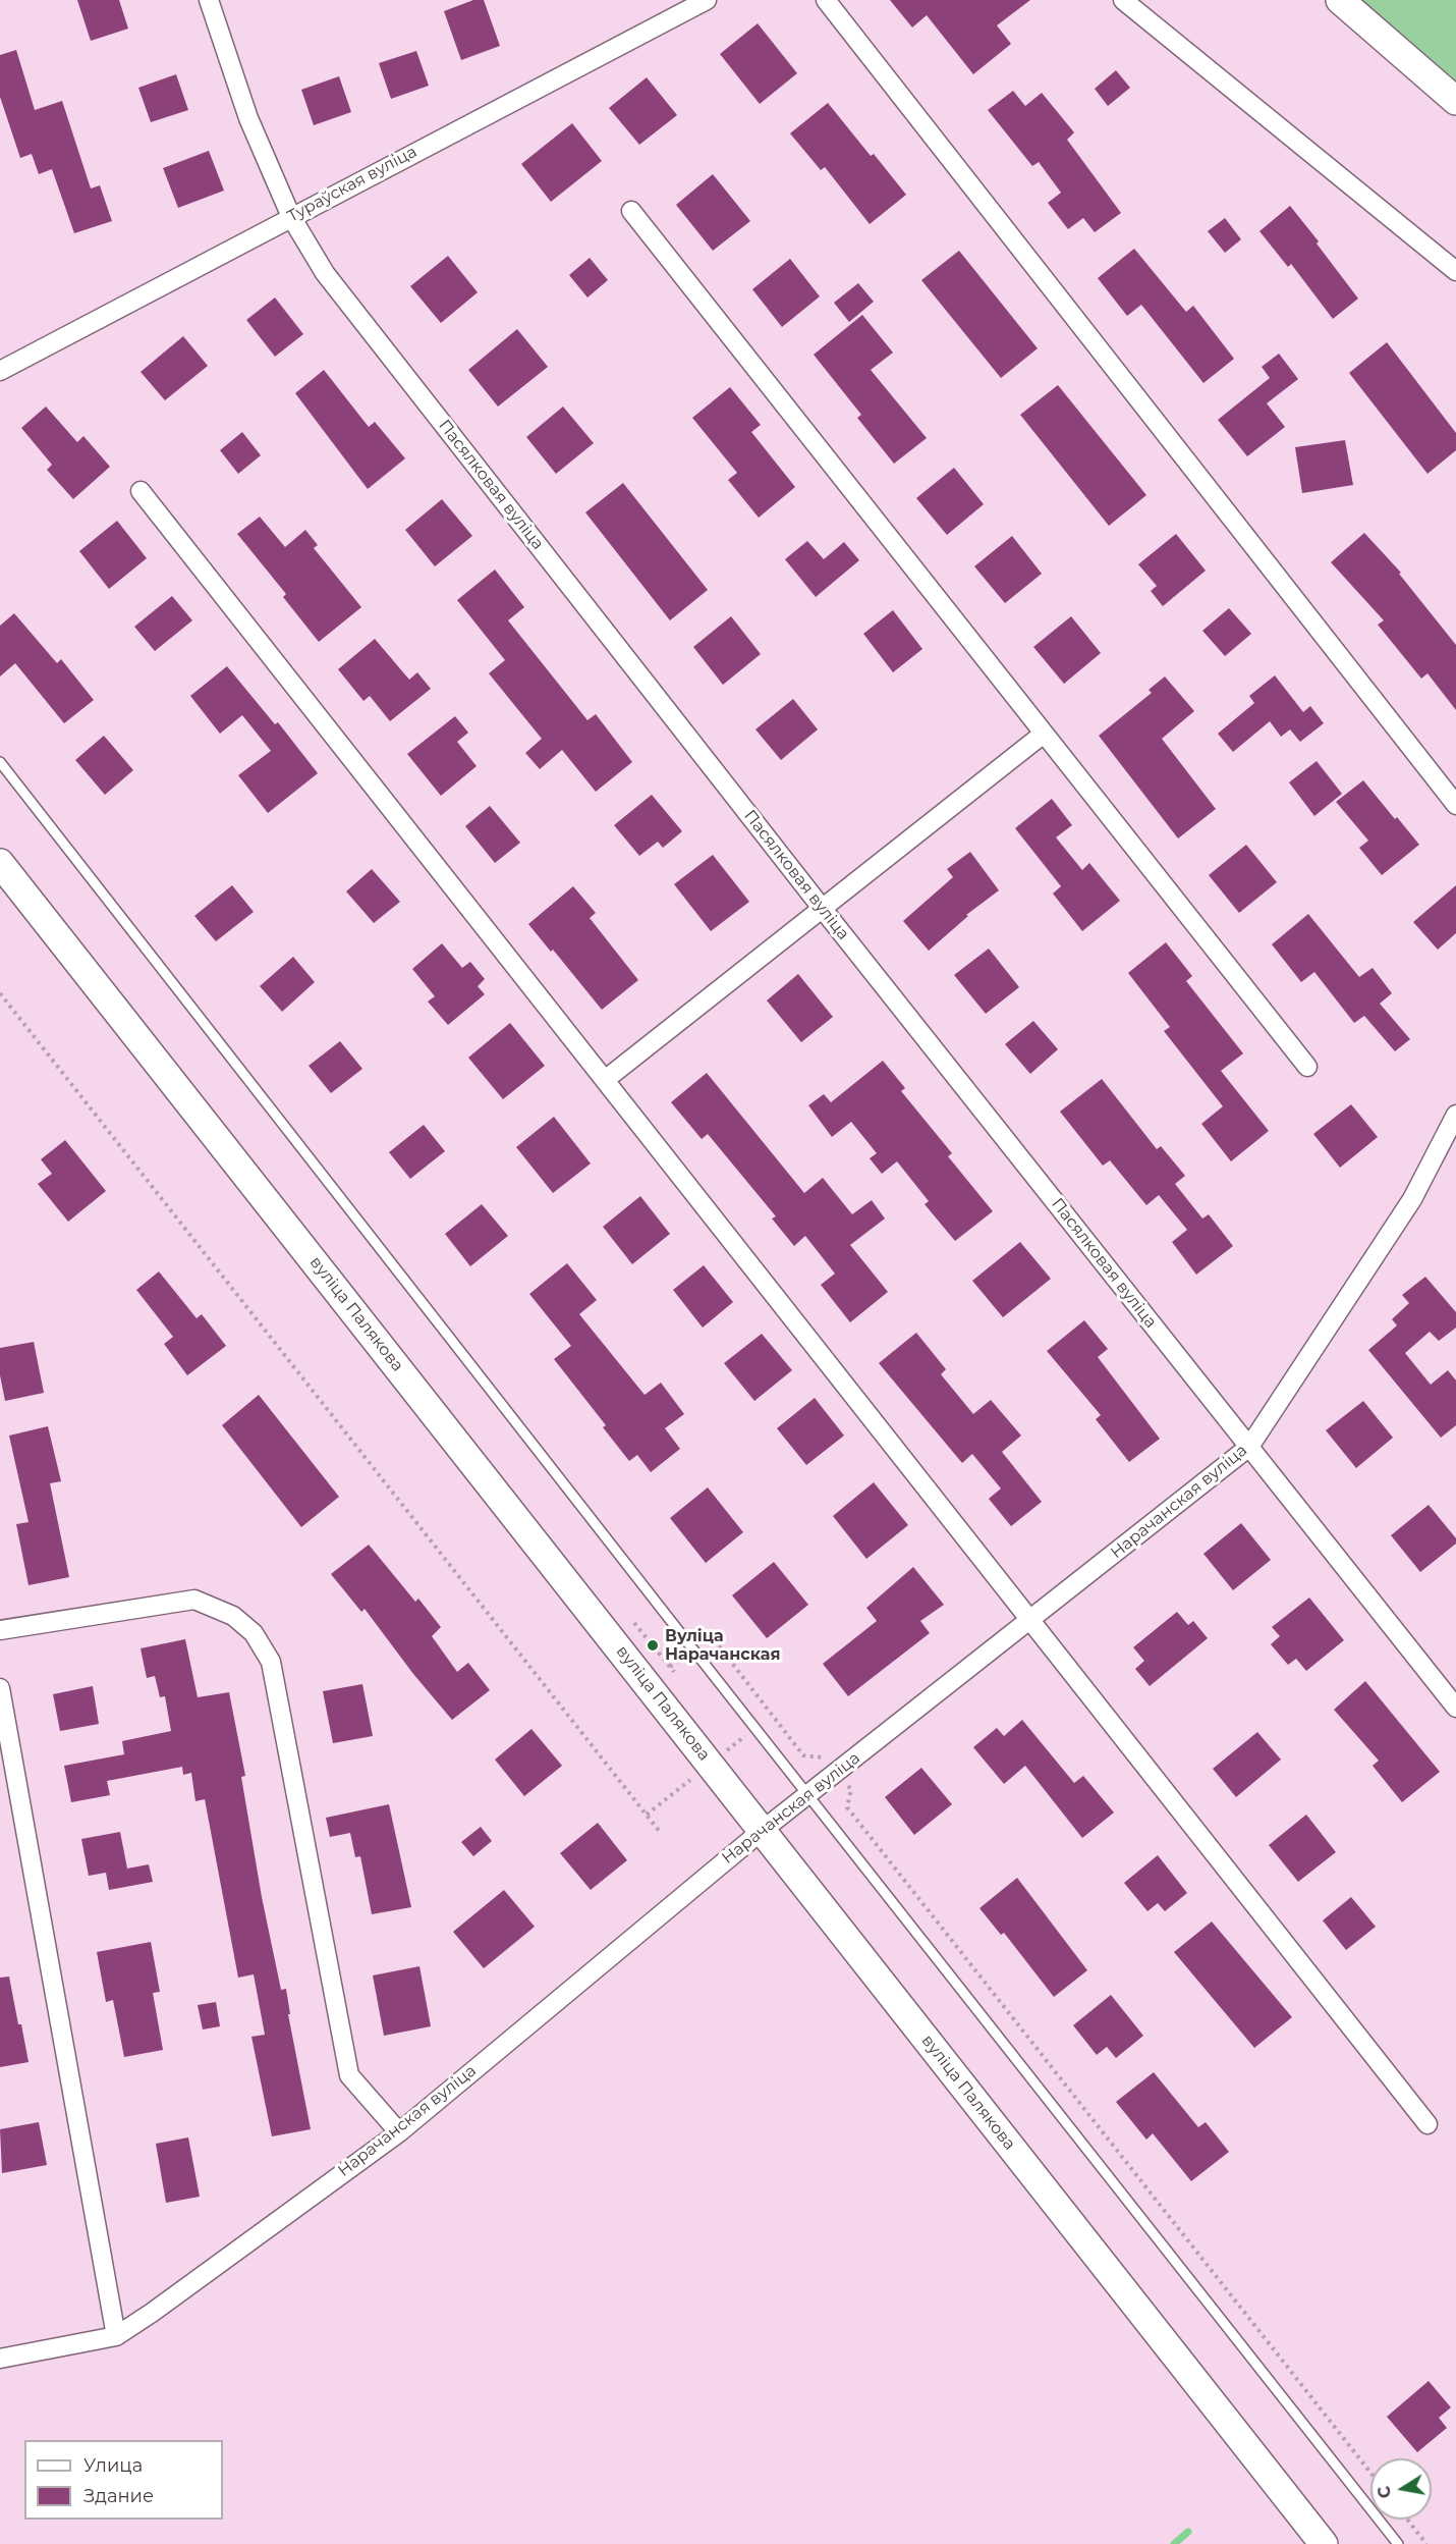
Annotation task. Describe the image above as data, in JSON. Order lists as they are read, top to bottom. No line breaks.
{"streets":{"street":["Тураўская вуліца","Пасялковая вуліца","вуліца Палякова","Нарачанская вуліца"]},"crossings":[["Тураўская вуліца","Пасялковая вуліца"],["Пасялковая вуліца","Нарачанская вуліца"],["вуліца Палякова","Нарачанская вуліца"]],"places":["Вуліца Нарачанская"],"legend":["Улица","Здание"],"north":"left"}
